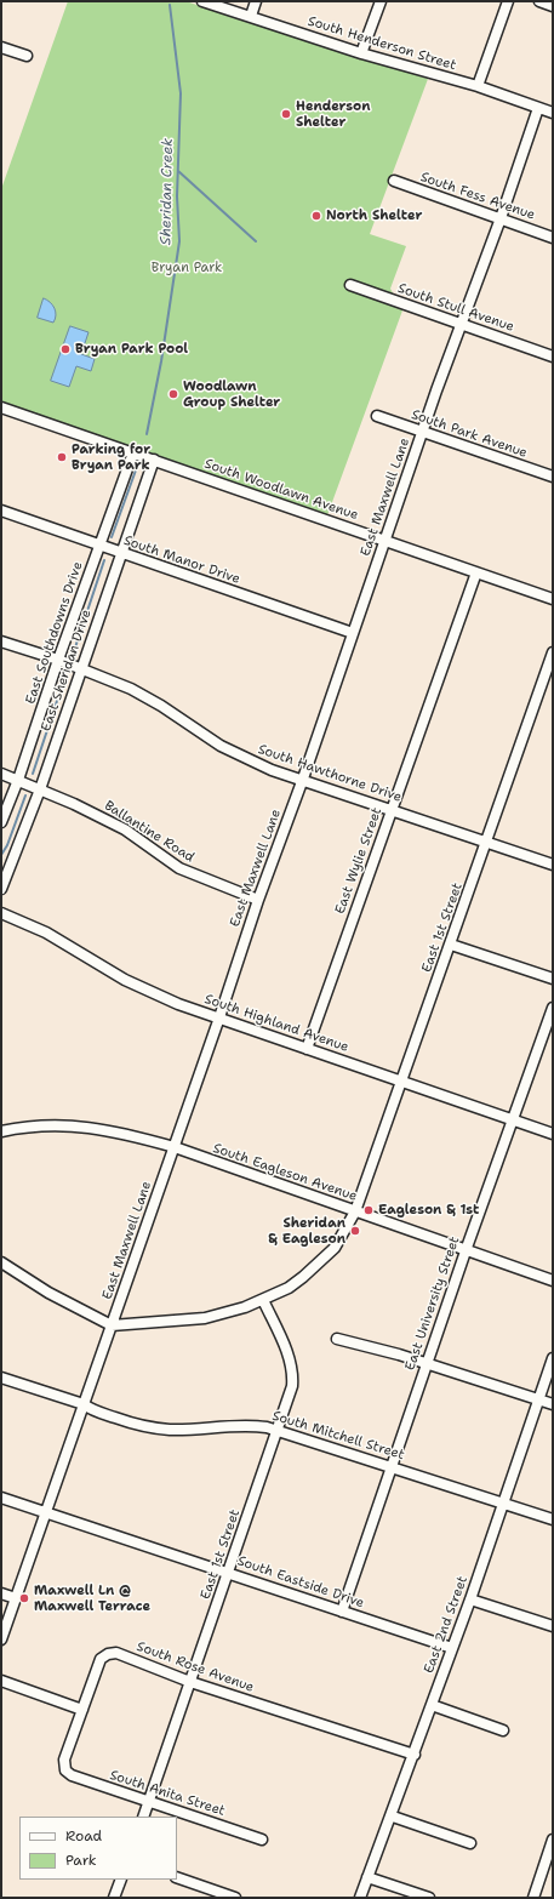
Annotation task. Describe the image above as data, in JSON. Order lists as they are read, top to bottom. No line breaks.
{"streets":{"street":["South Henderson Street","South Fess Avenue","South Stull Avenue","South Park Avenue","South Woodlawn Avenue","East Maxwell Lane","South Manor Drive","East Southdowns Drive","East Sheridan Drive","South Hawthorne Drive","Ballantine Road","East Wylie Street","East 1st Street","South Highland Avenue","South Eagleson Avenue","East University Street","South Mitchell Street","South Eastside Drive","East 2nd Street","South Rose Avenue","South Anita Street"]},"crossings":[["South Henderson Street","East Maxwell Lane"],["South Fess Avenue","East Maxwell Lane"],["South Stull Avenue","East Maxwell Lane"],["South Park Avenue","East Maxwell Lane"],["South Woodlawn Avenue","East Maxwell Lane"],["South Woodlawn Avenue","East Southdowns Drive"],["South Woodlawn Avenue","East Sheridan Drive"],["South Woodlawn Avenue","East Wylie Street"],["East Maxwell Lane","South Manor Drive"],["East Maxwell Lane","South Hawthorne Drive"],["East Maxwell Lane","Ballantine Road"],["East Maxwell Lane","East 1st Street"],["East Maxwell Lane","South Highland Avenue"],["East Maxwell Lane","South Eagleson Avenue"],["East Maxwell Lane","South Mitchell Street"],["East Maxwell Lane","South Eastside Drive"],["South Manor Drive","East Southdowns Drive"],["South Manor Drive","East Sheridan Drive"],["East Southdowns Drive","South Hawthorne Drive"],["East Southdowns Drive","Ballantine Road"],["East Sheridan Drive","South Hawthorne Drive"],["East Sheridan Drive","Ballantine Road"],["South Hawthorne Drive","East Wylie Street"],["South Hawthorne Drive","East 1st Street"],["East Wylie Street","South Highland Avenue"],["East 1st Street","South Highland Avenue"],["East 1st Street","South Eagleson Avenue"],["East 1st Street","South Mitchell Street"],["East 1st Street","South Eastside Drive"],["East 1st Street","South Rose Avenue"],["East 1st Street","South Anita Street"],["South Highland Avenue","East University Street"],["South Eagleson Avenue","East University Street"],["East University Street","South Mitchell Street"],["East University Street","South Eastside Drive"],["South Mitchell Street","East 2nd Street"],["South Eastside Drive","East 2nd Street"],["East 2nd Street","South Rose Avenue"],["South Rose Avenue","South Anita Street"]],"water":["Sheridan Creek"],"parks":["Bryan Park"],"places":["Henderson Shelter","North Shelter","Bryan Park Pool","Woodlawn Group Shelter","Parking for Bryan Park","Eagleson & 1st","Sheridan & Eagleson","Maxwell Ln @ Maxwell Terrace"],"legend":["Road","Park"]}
